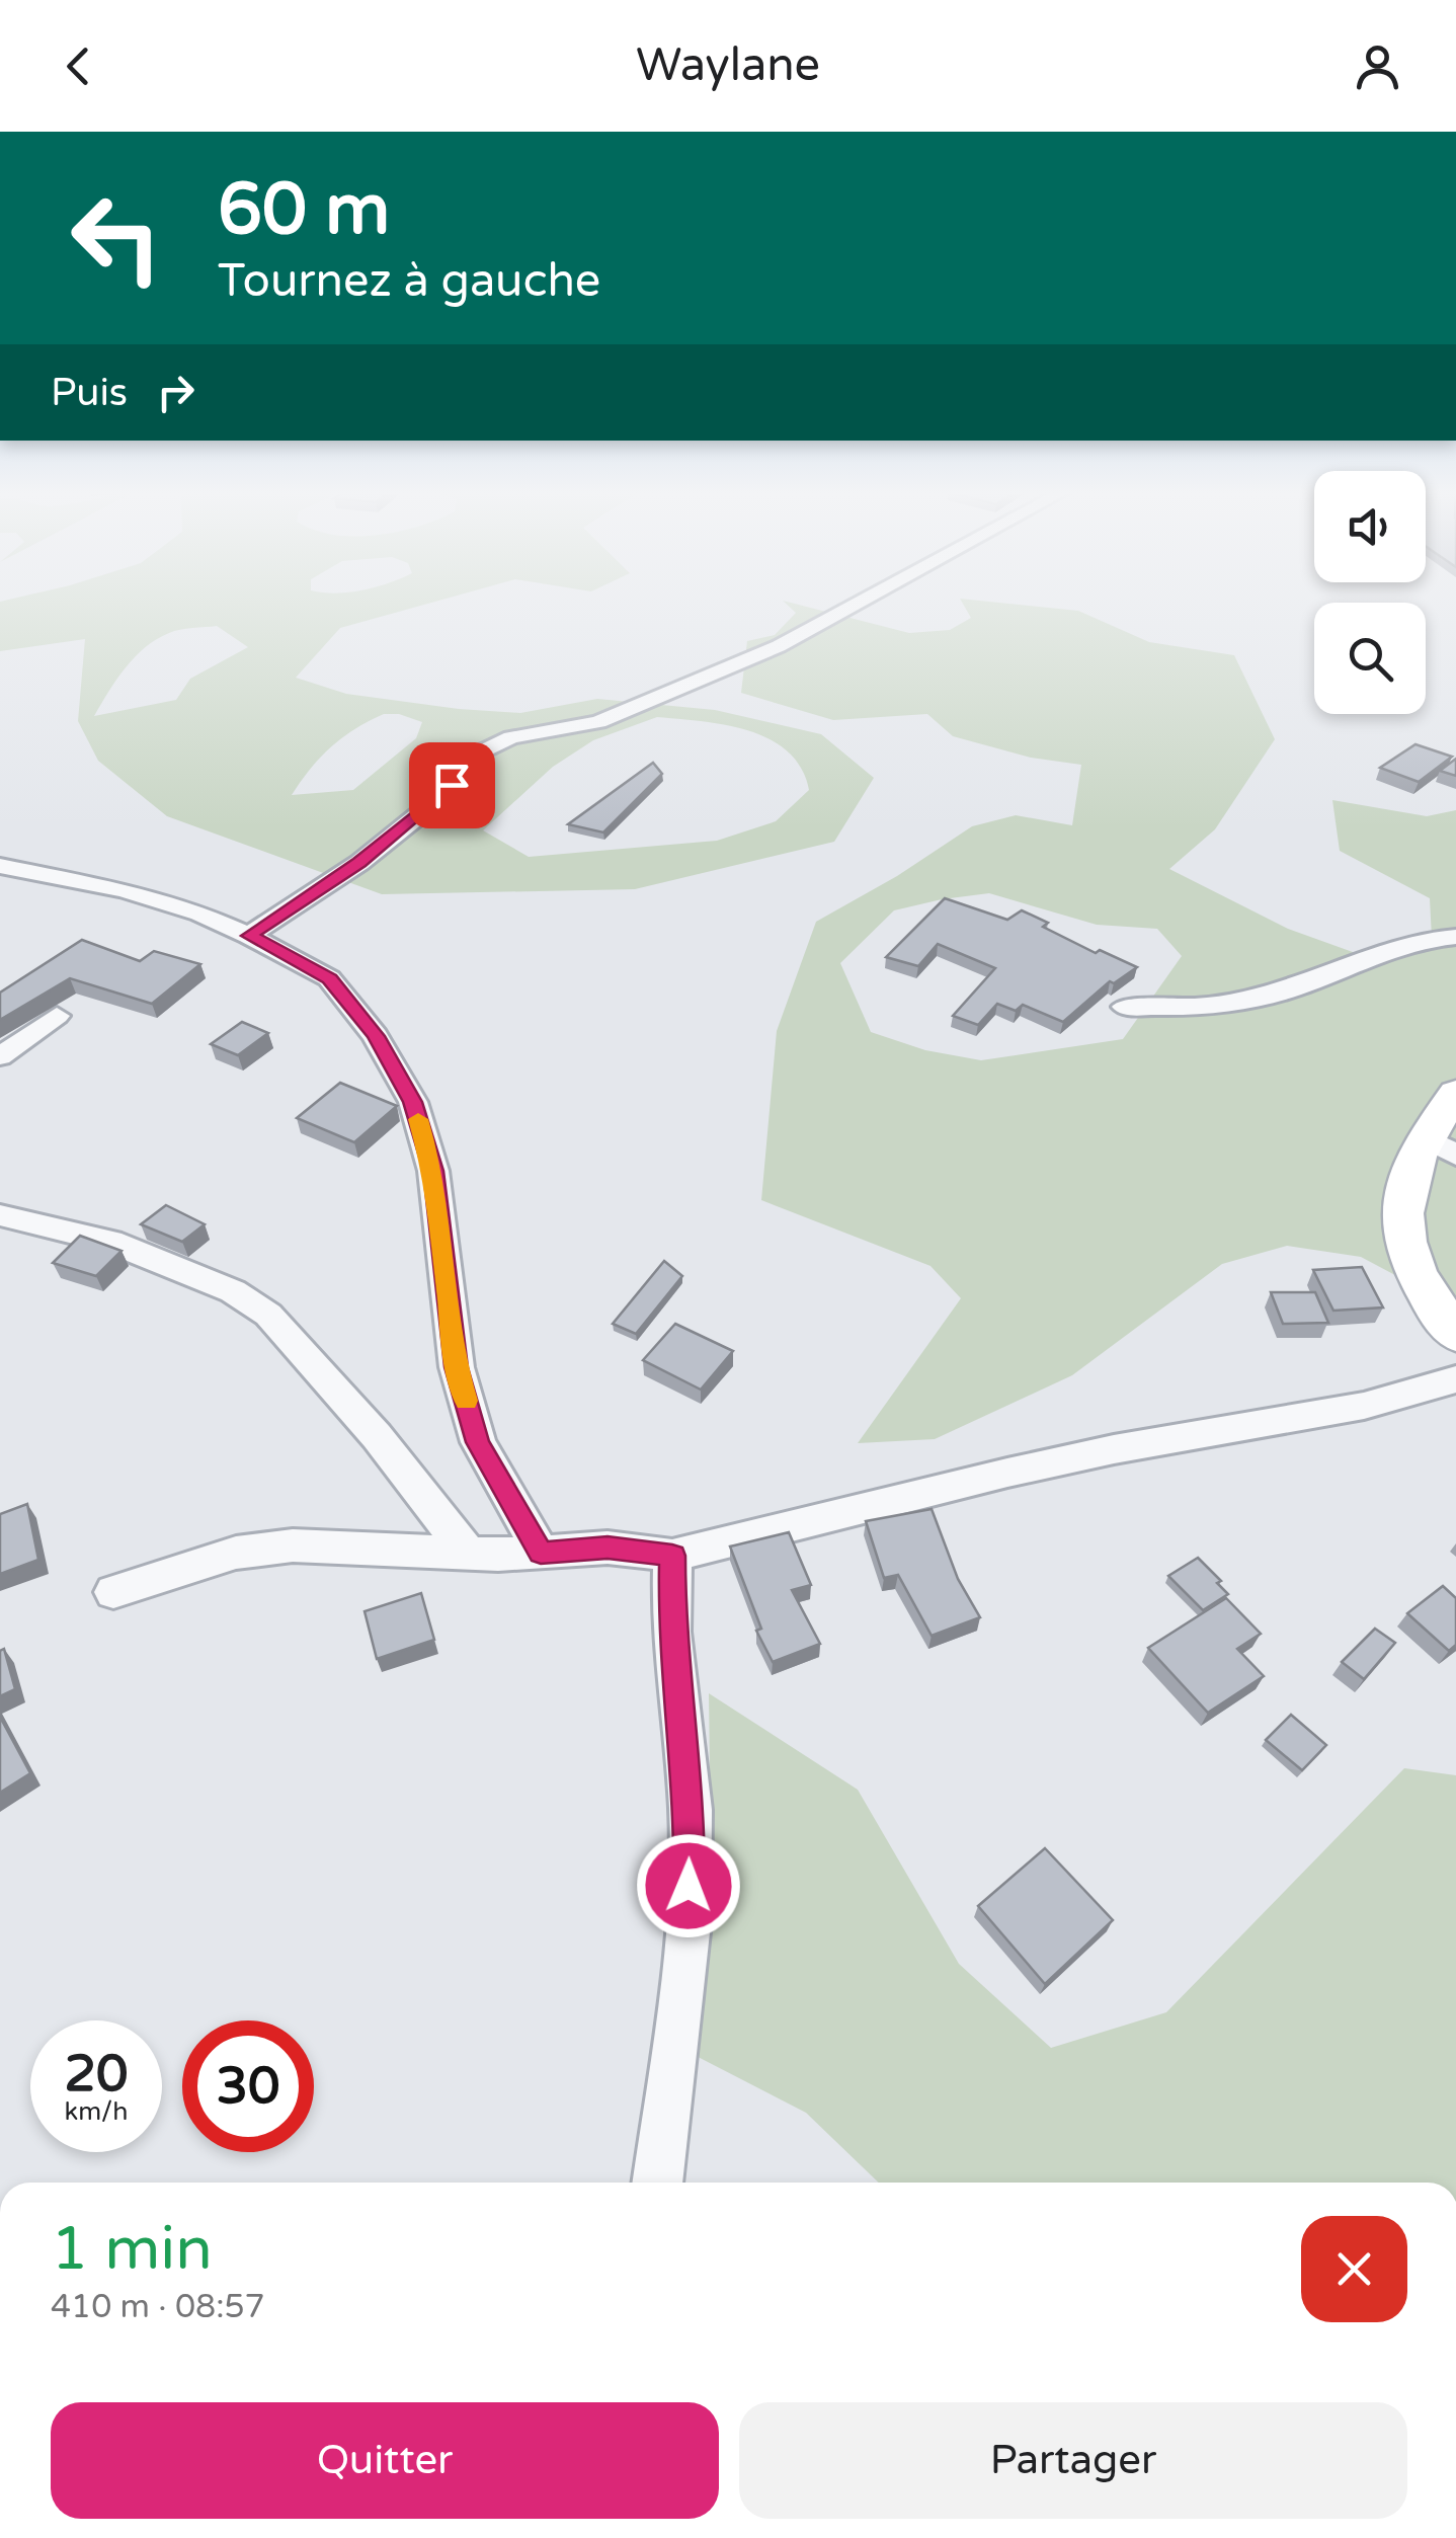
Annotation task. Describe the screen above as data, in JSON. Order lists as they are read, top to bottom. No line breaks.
{"page":{"header":"Waylane","turn":["60 m","Tournez à gauche"],"then":"Puis","speed":"20 km/h","limit":"30","heading":["1 min","410 m · 08:57"],"buttons":["Quitter","Partager"]}}
